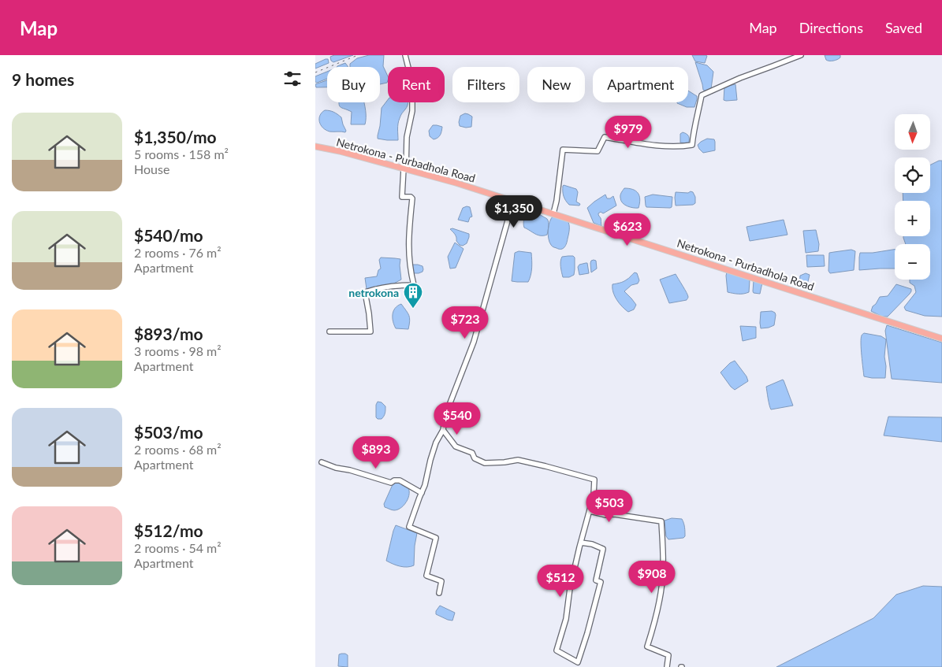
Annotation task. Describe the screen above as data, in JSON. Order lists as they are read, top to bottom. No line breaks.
{"streets":{"main road":["Netrokona - Purbadhola Road"]},"places":{"building":["netrokona"]},"north":"bottom","page":{"header":"Map","nav":["Map","Directions","Saved"],"heading":"9 homes","chip":["Buy","Rent","Filters","New","Apartment"],"list":[{"name":"$1,350/mo","note":"5 rooms · 158 m² · House"},{"name":"$540/mo","note":"2 rooms · 76 m² · Apartment"},{"name":"$893/mo","note":"3 rooms · 98 m² · Apartment"},{"name":"$503/mo","note":"2 rooms · 68 m² · Apartment"},{"name":"$512/mo","note":"2 rooms · 54 m² · Apartment"}],"map_buttons":["+","−"],"price":["$979","$1,350","$623","$723","$540","$893","$503","$908","$512"]}}
